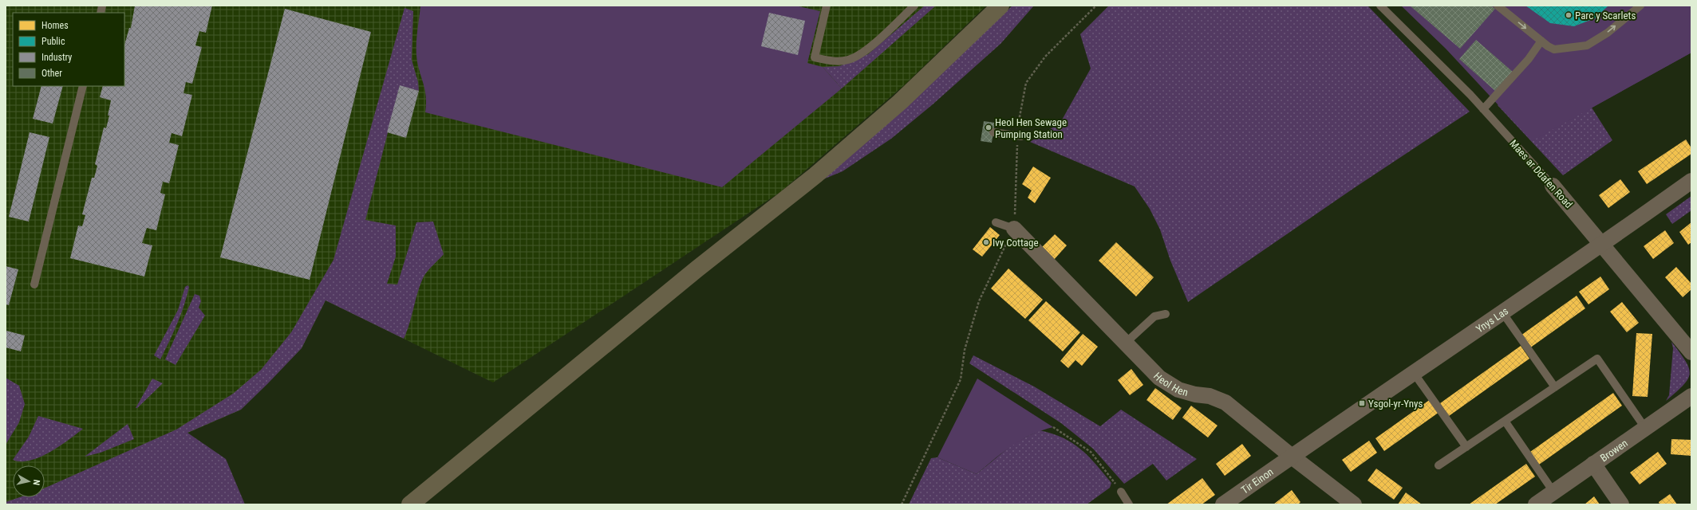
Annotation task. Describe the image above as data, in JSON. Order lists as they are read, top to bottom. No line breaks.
{"streets":{"street":["Maes ar Ddafen Road","Ynys Las","Heol Hen","Browen","Tir Einon"]},"crossings":[["Maes ar Ddafen Road","Ynys Las"],["Ynys Las","Heol Hen"],["Ynys Las","Tir Einon"],["Heol Hen","Tir Einon"]],"places":{"other":["Parc y Scarlets","Heol Hen Sewage Pumping Station","Ivy Cottage"],"transit":["Ysgol-yr-Ynys"]},"legend":["Homes","Public","Industry","Other"],"north":"right"}
